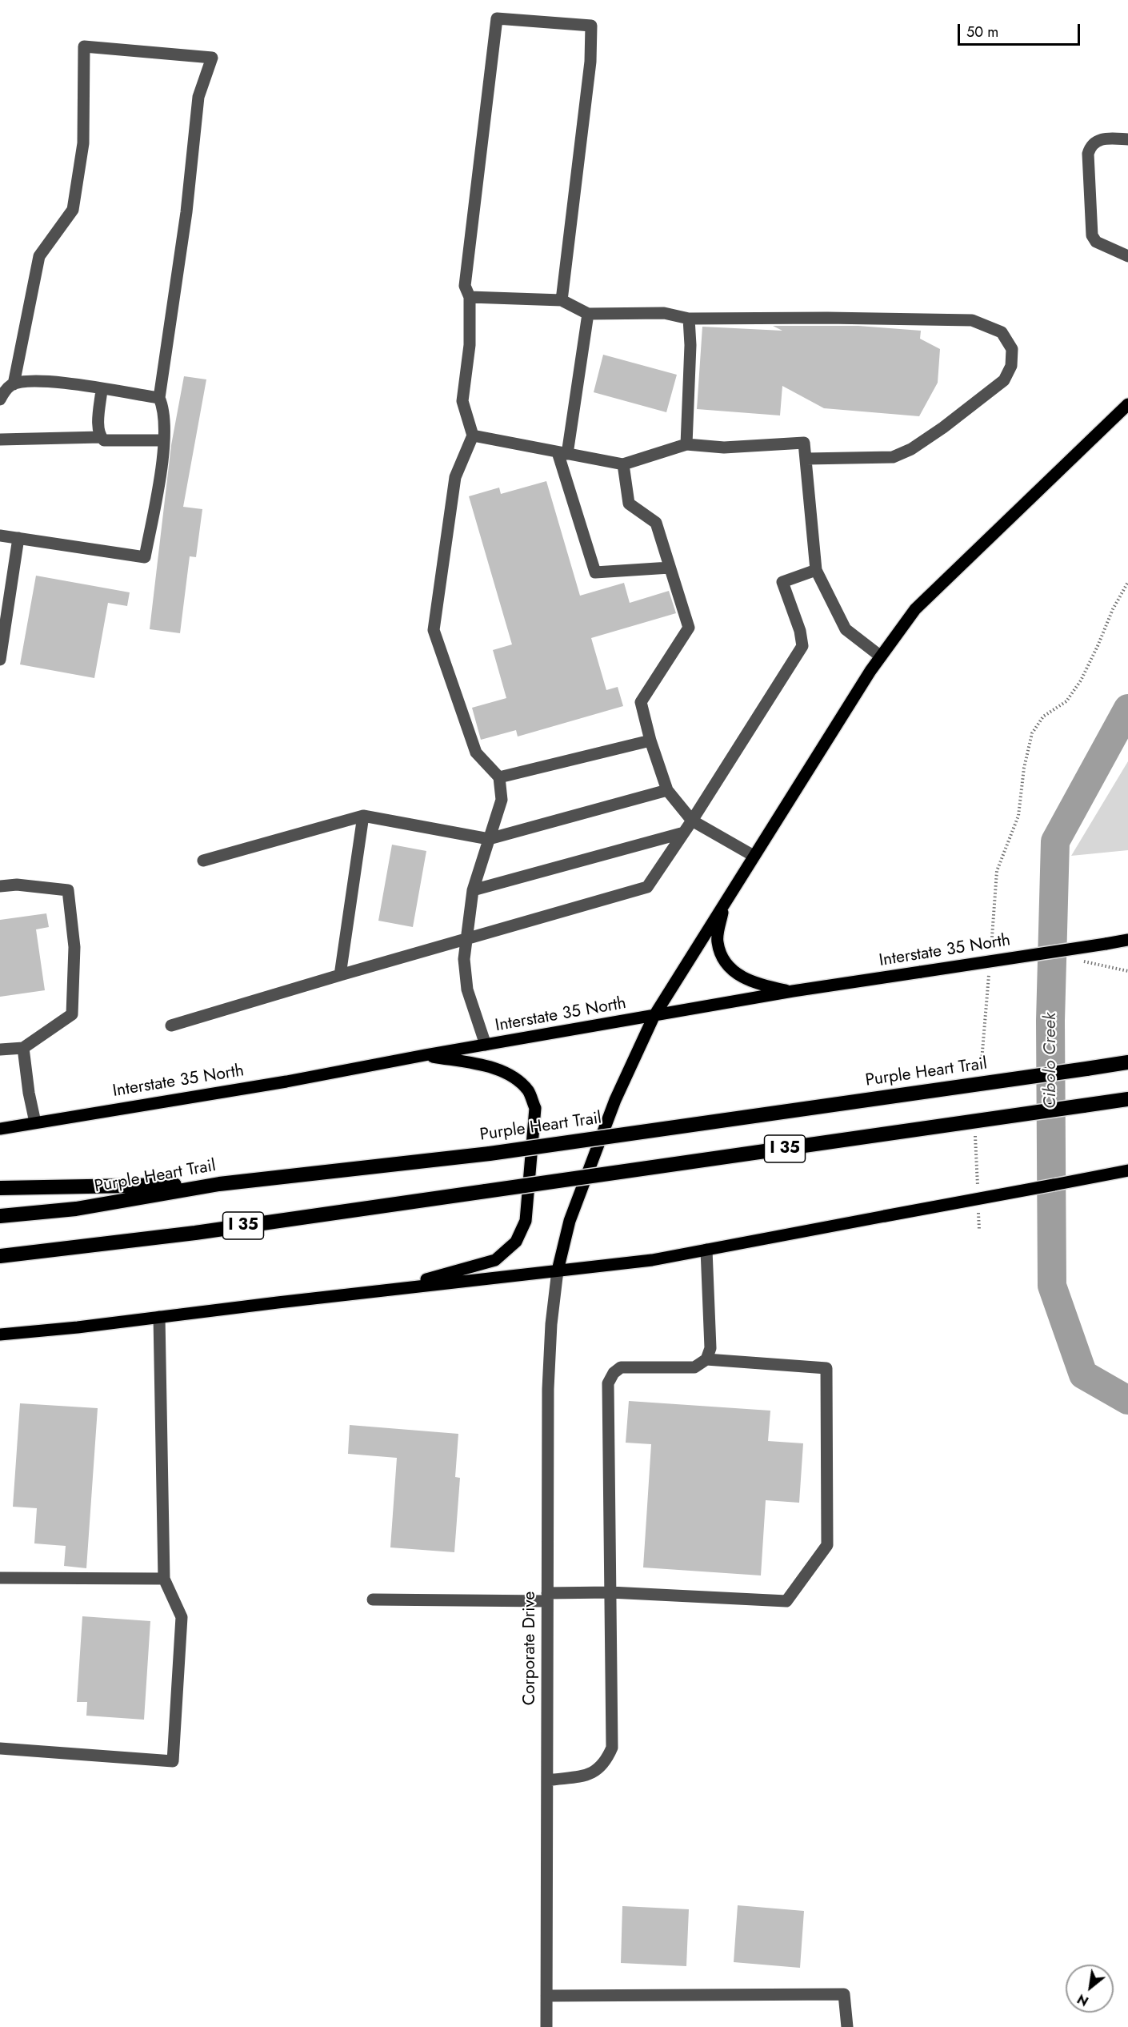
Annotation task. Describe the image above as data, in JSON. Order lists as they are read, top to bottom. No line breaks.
{"streets":{"highway":["Purple Heart Trail","I 35"],"main road":["Interstate 35 North"],"street":["Corporate Drive"]},"water":["Cibolo Creek"],"scale_bar":"50 m","north":"bottom left"}
